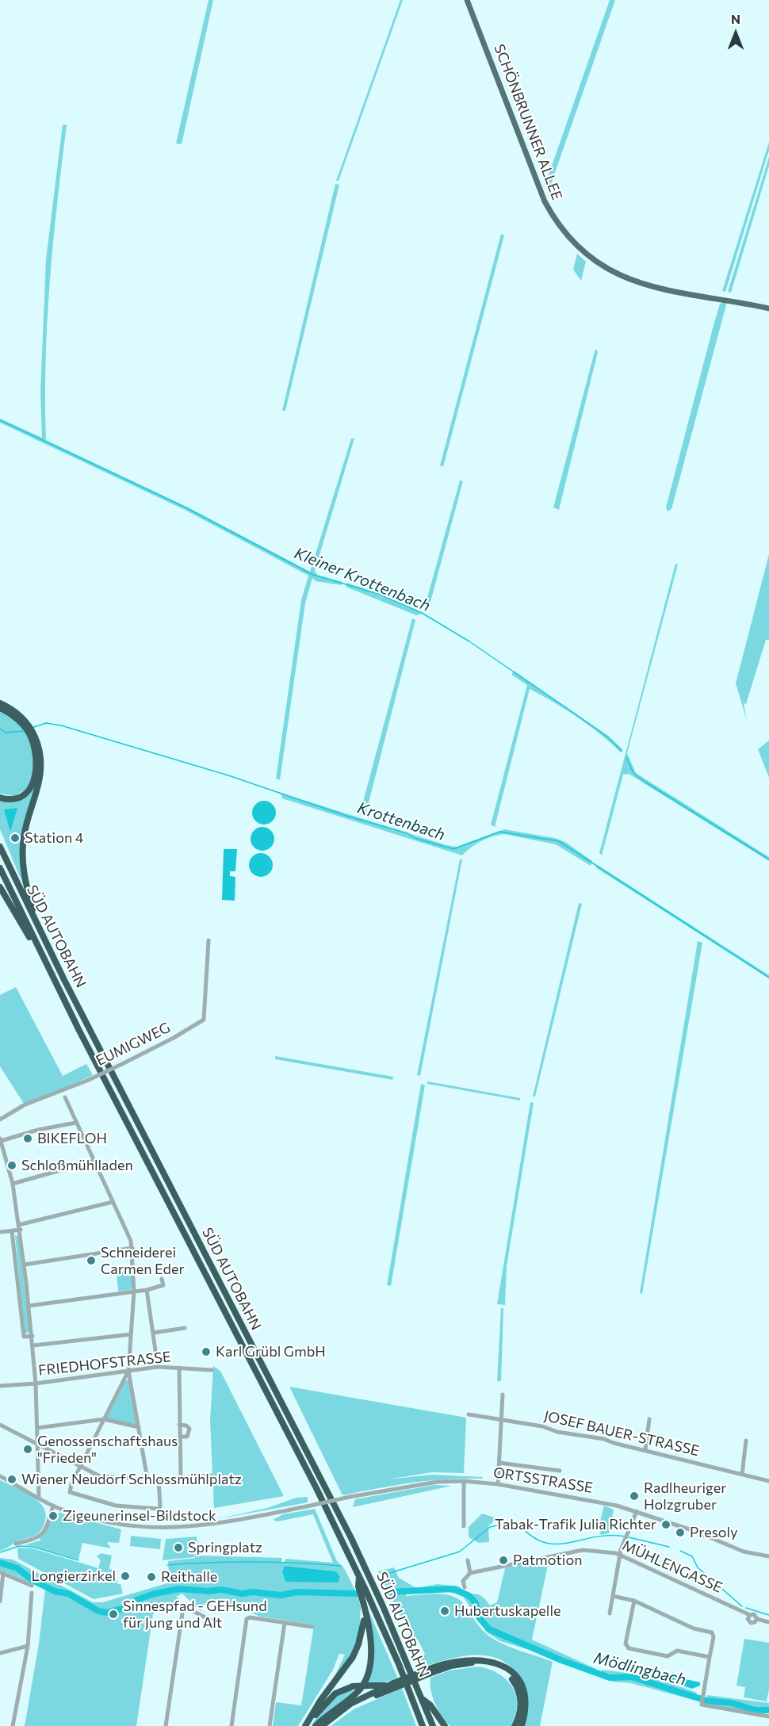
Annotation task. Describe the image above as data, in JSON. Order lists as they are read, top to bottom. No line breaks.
{"streets":{"highway":["SÜD AUTOBAHN"],"main road":["SCHÖNBRUNNER ALLEE"],"street":["EUMIGWEG","FRIEDHOFSTRASSE","JOSEF BAUER-STRASSE","ORTSSTRASSE","MÜHLENGASSE"]},"water":["Kleiner Krottenbach","Krottenbach","Mödlingbach"],"places":["Station 4","BIKEFLOH","Schloßmühlladen","Schneiderei Carmen Eder","Karl Grübl GmbH","Genossenschaftshaus \"Frieden\"","Wiener Neudorf Schlossmühlplatz","Radlheuriger Holzgruber","Zigeunerinsel-Bildstock","Tabak-Trafik Julia Richter","Presoly","Springplatz","Patmotion","Longierzirkel","Reithalle","Hubertuskapelle","Sinnespfad - GEHsund für Jung und Alt"],"north":"top"}
